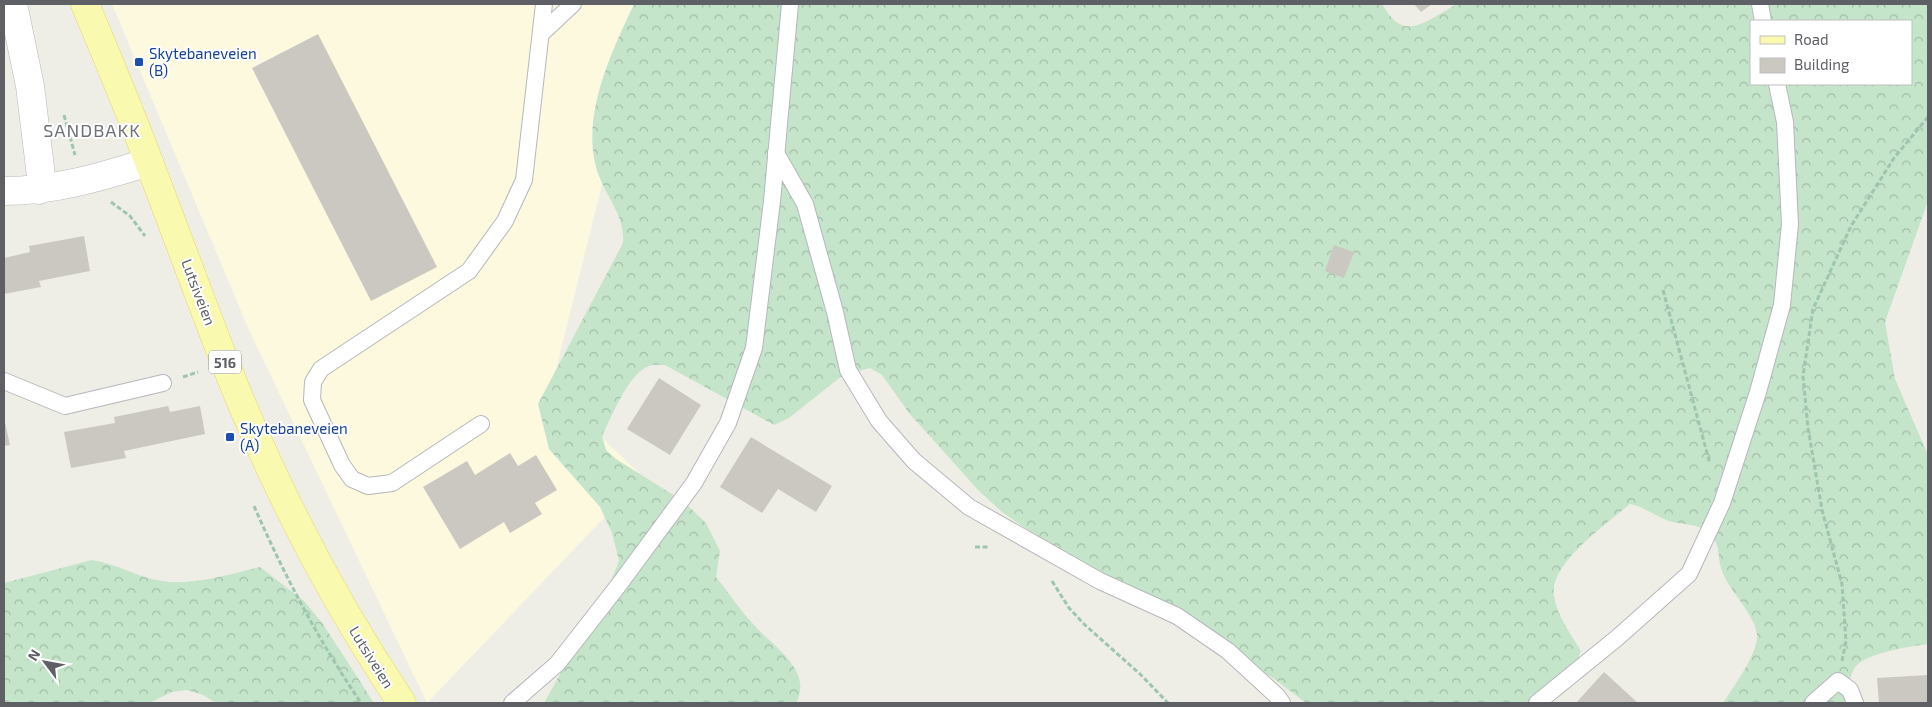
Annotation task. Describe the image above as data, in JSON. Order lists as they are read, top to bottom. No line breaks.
{"streets":{"main road":["Lutsiveien","516"]},"districts":["SANDBAKK"],"places":{"transit":["Skytebaneveien (B)","Skytebaneveien (A)"]},"legend":["Road","Building"],"north":"top left"}
